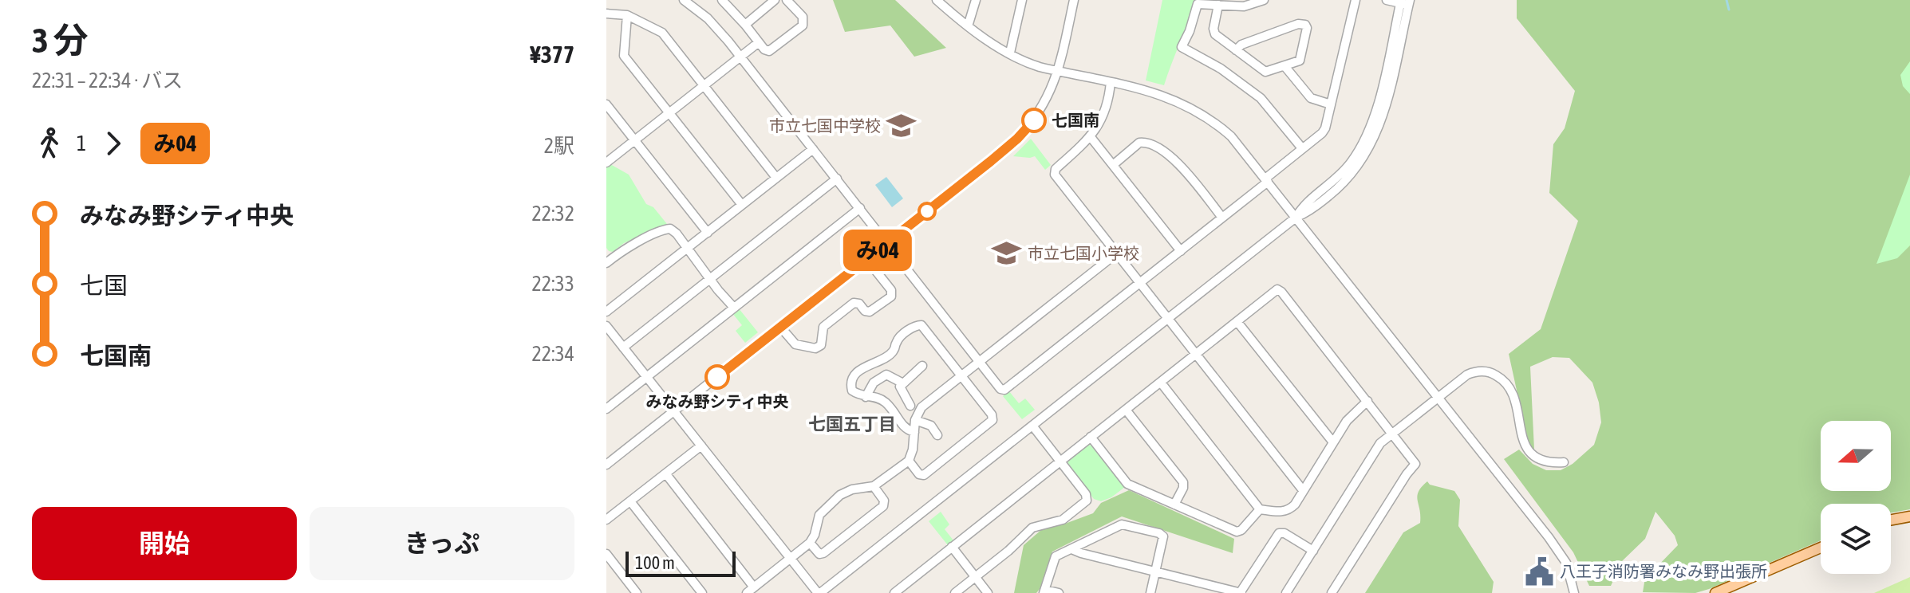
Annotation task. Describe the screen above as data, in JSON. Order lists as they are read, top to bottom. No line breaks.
{"districts":["七国五丁目"],"places":{"other":["七国南","みなみ野シティ中央"],"school or university":["市立七国中学校","市立七国小学校"],"public building":["八王子消防署みなみ野出張所"]},"lines":["bus line み04"],"scale_bar":"100 m","north":"left","page":{"heading":["3 分","22:31 – 22:34 · バス","¥377"],"on_map":"み04","legs":["1","み04","2駅"],"list":[{"name":"みなみ野シティ中央","value":"22:32"},{"name":"七国","value":"22:33"},{"name":"七国南","value":"22:34"}],"buttons":["開始","きっぷ"],"scale":"100 m"}}
